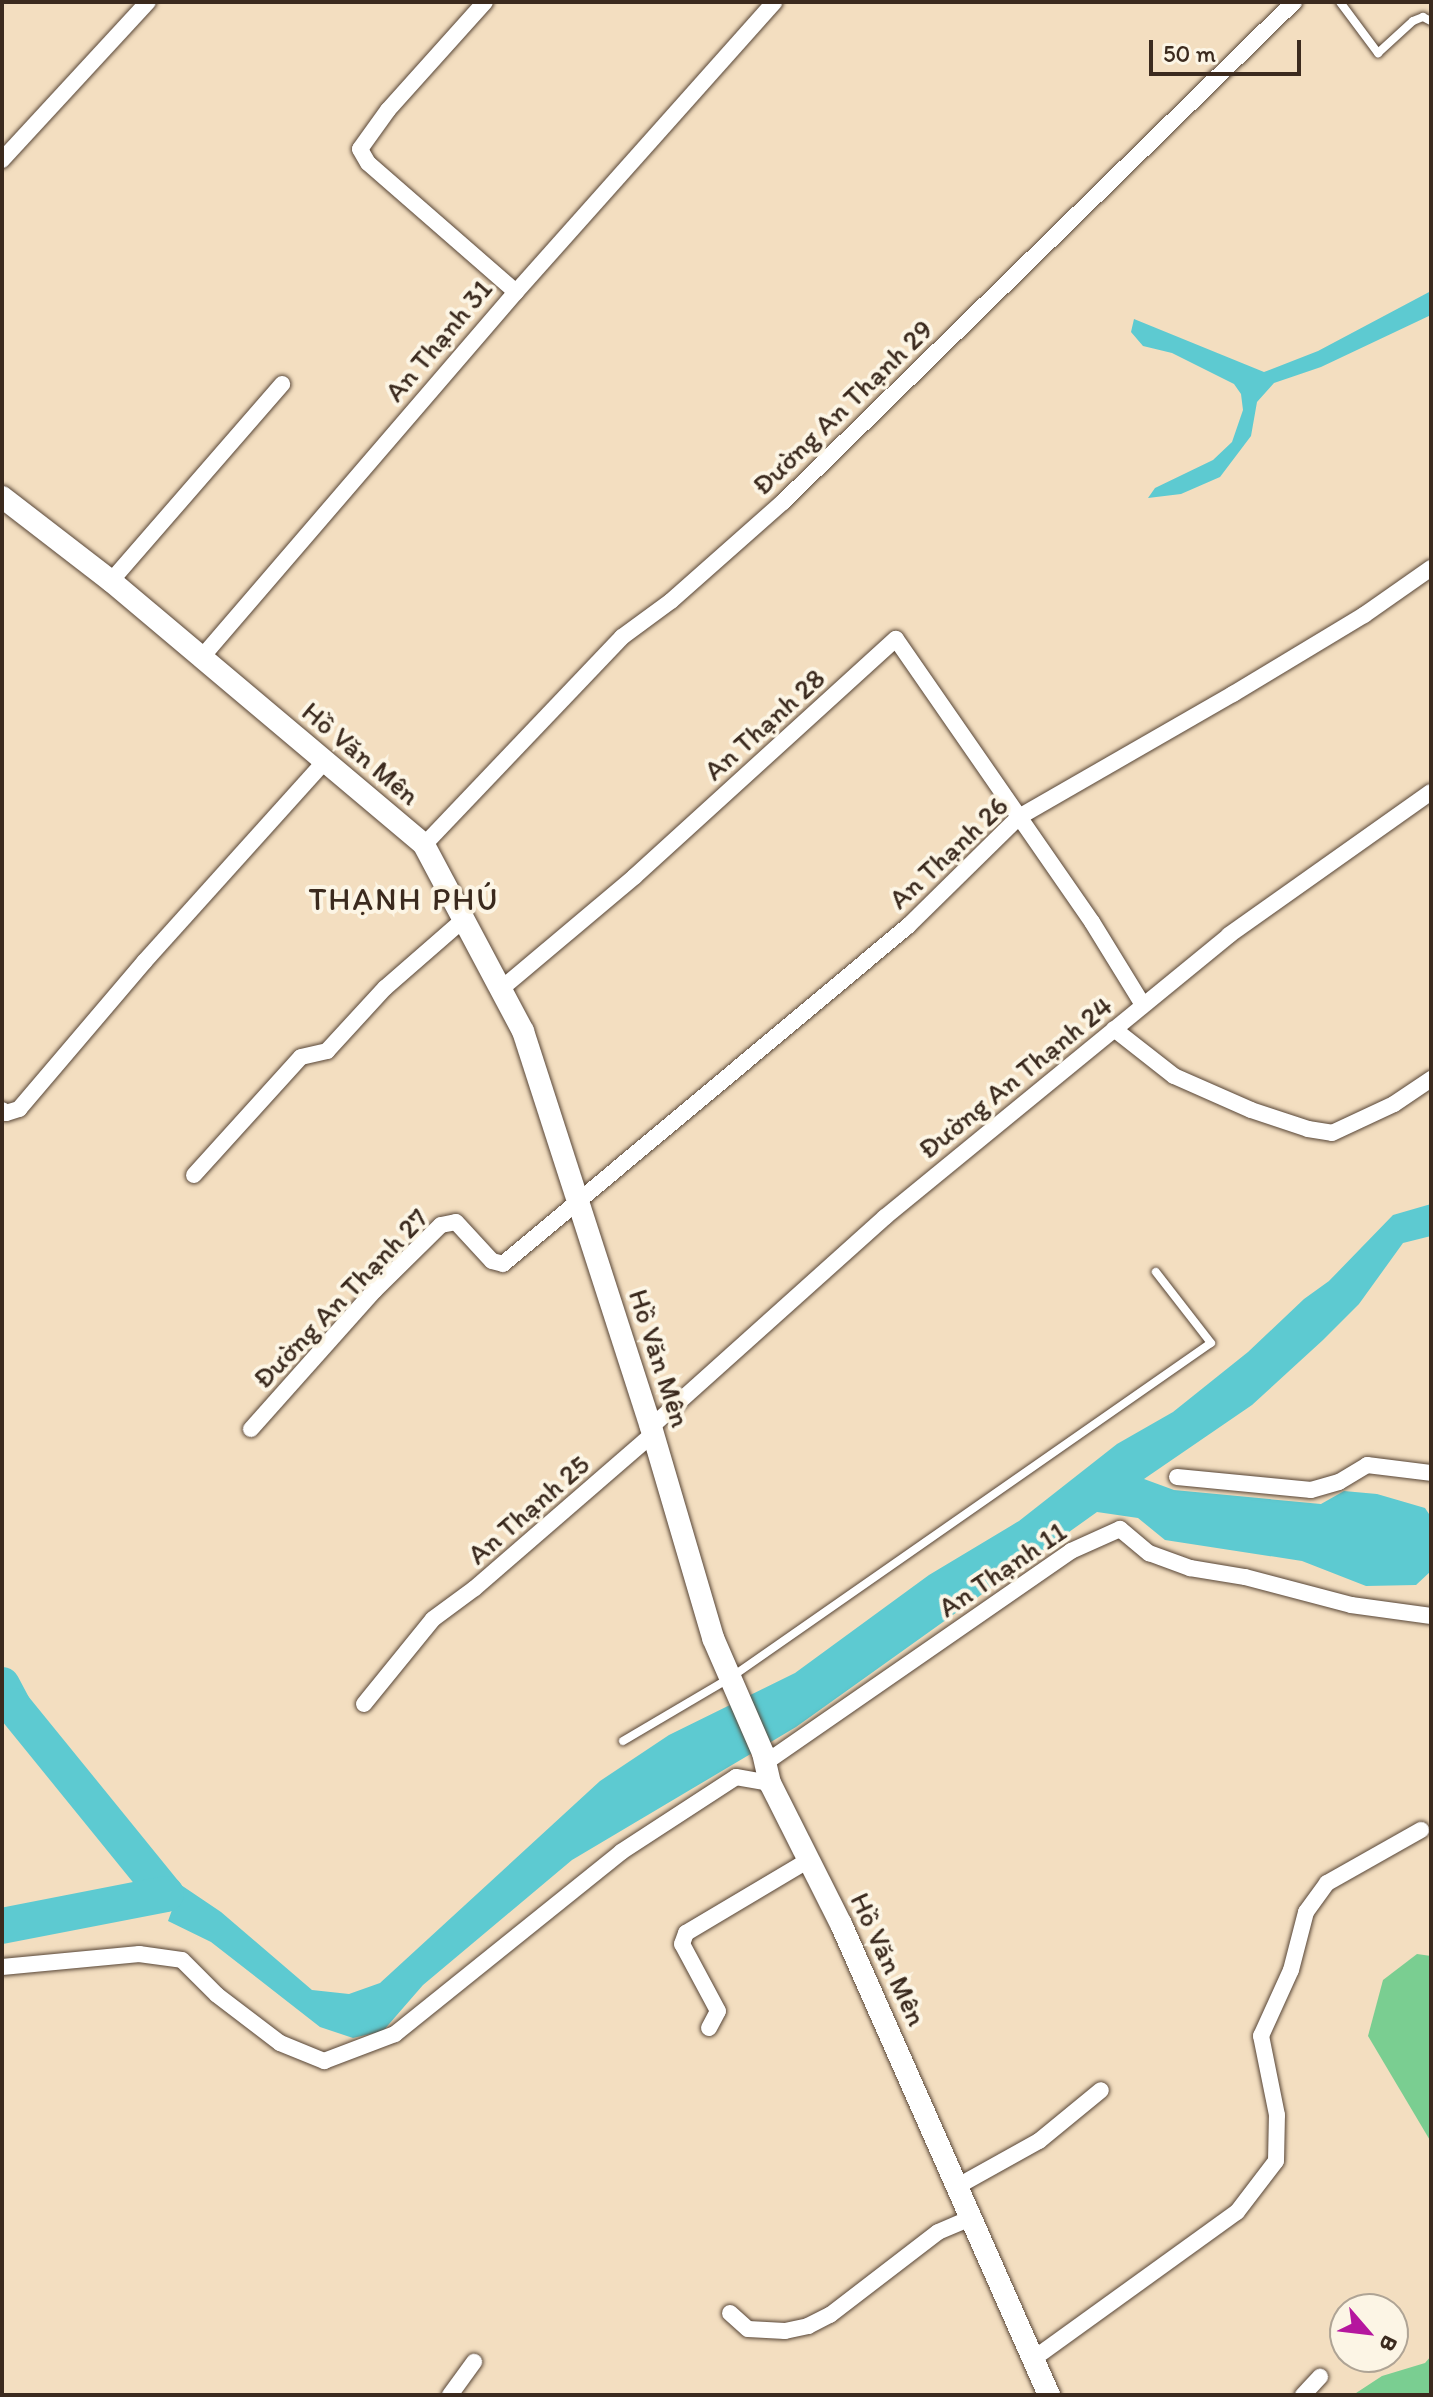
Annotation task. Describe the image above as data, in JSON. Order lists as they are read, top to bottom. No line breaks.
{"streets":{"street":["An Thạnh 31","Đường An Thạnh 29","An Thạnh 28","Hồ Văn Mên","An Thạnh 26","Đường An Thạnh 24","Đường An Thạnh 27","An Thạnh 25","An Thạnh 11"]},"crossings":[["An Thạnh 31","Hồ Văn Mên"],["Đường An Thạnh 29","Hồ Văn Mên"],["An Thạnh 28","Hồ Văn Mên"],["An Thạnh 28","An Thạnh 26"],["Hồ Văn Mên","An Thạnh 26"],["Hồ Văn Mên","Đường An Thạnh 24"],["Hồ Văn Mên","Đường An Thạnh 27"],["Hồ Văn Mên","An Thạnh 25"],["Hồ Văn Mên","An Thạnh 11"],["An Thạnh 26","Đường An Thạnh 27"],["Đường An Thạnh 24","An Thạnh 25"]],"districts":["THẠNH PHÚ"],"scale_bar":"50 m","north":"bottom right"}
